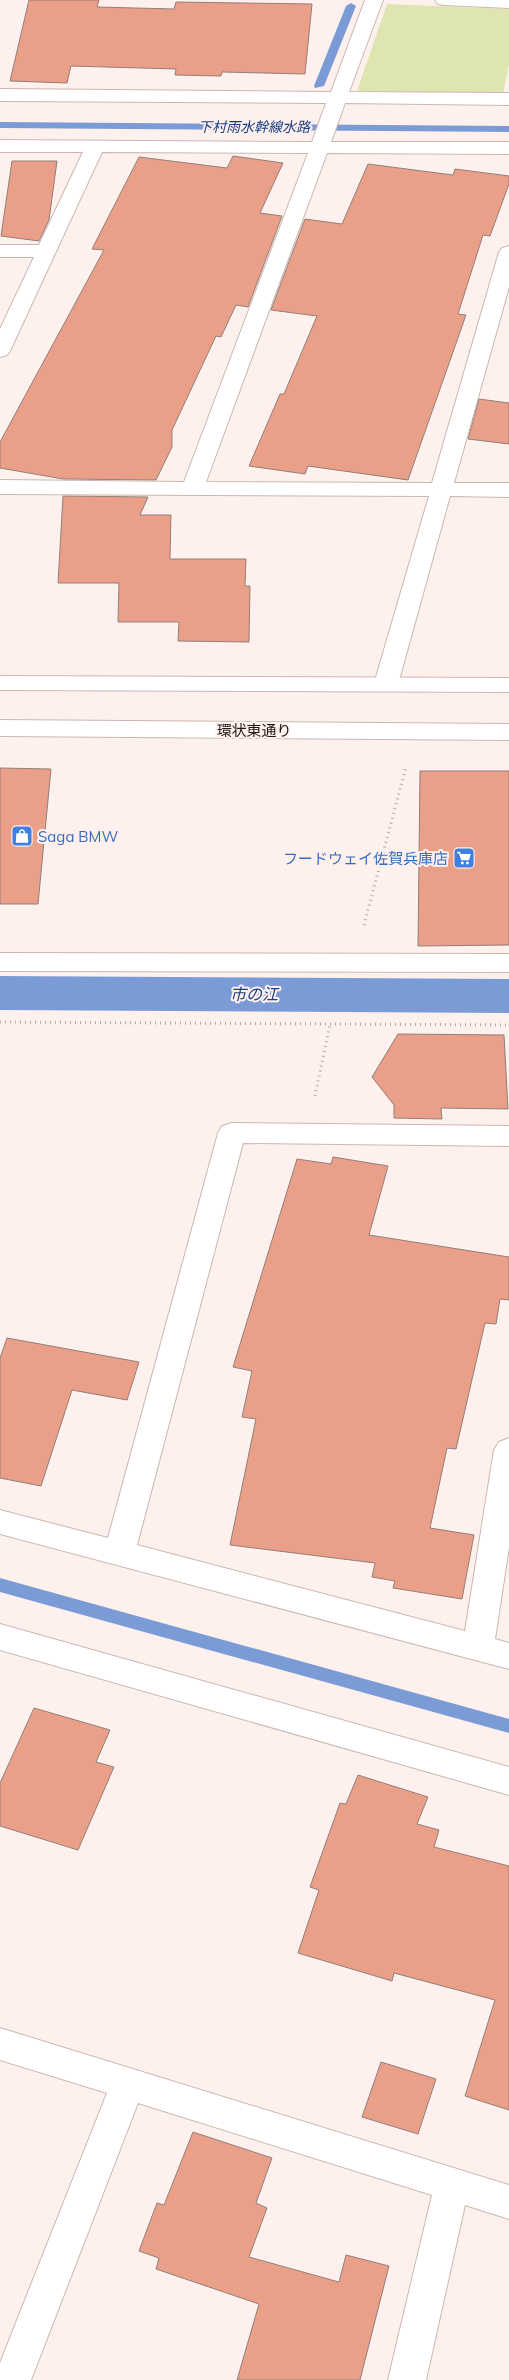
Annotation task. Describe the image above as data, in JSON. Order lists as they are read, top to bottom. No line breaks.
{"streets":{"street":["環状東通り"]},"water":["下村雨水幹線水路","市の江"],"places":{"shop":["Saga BMW"],"supermarket":["フードウェイ佐賀兵庫店"]}}
